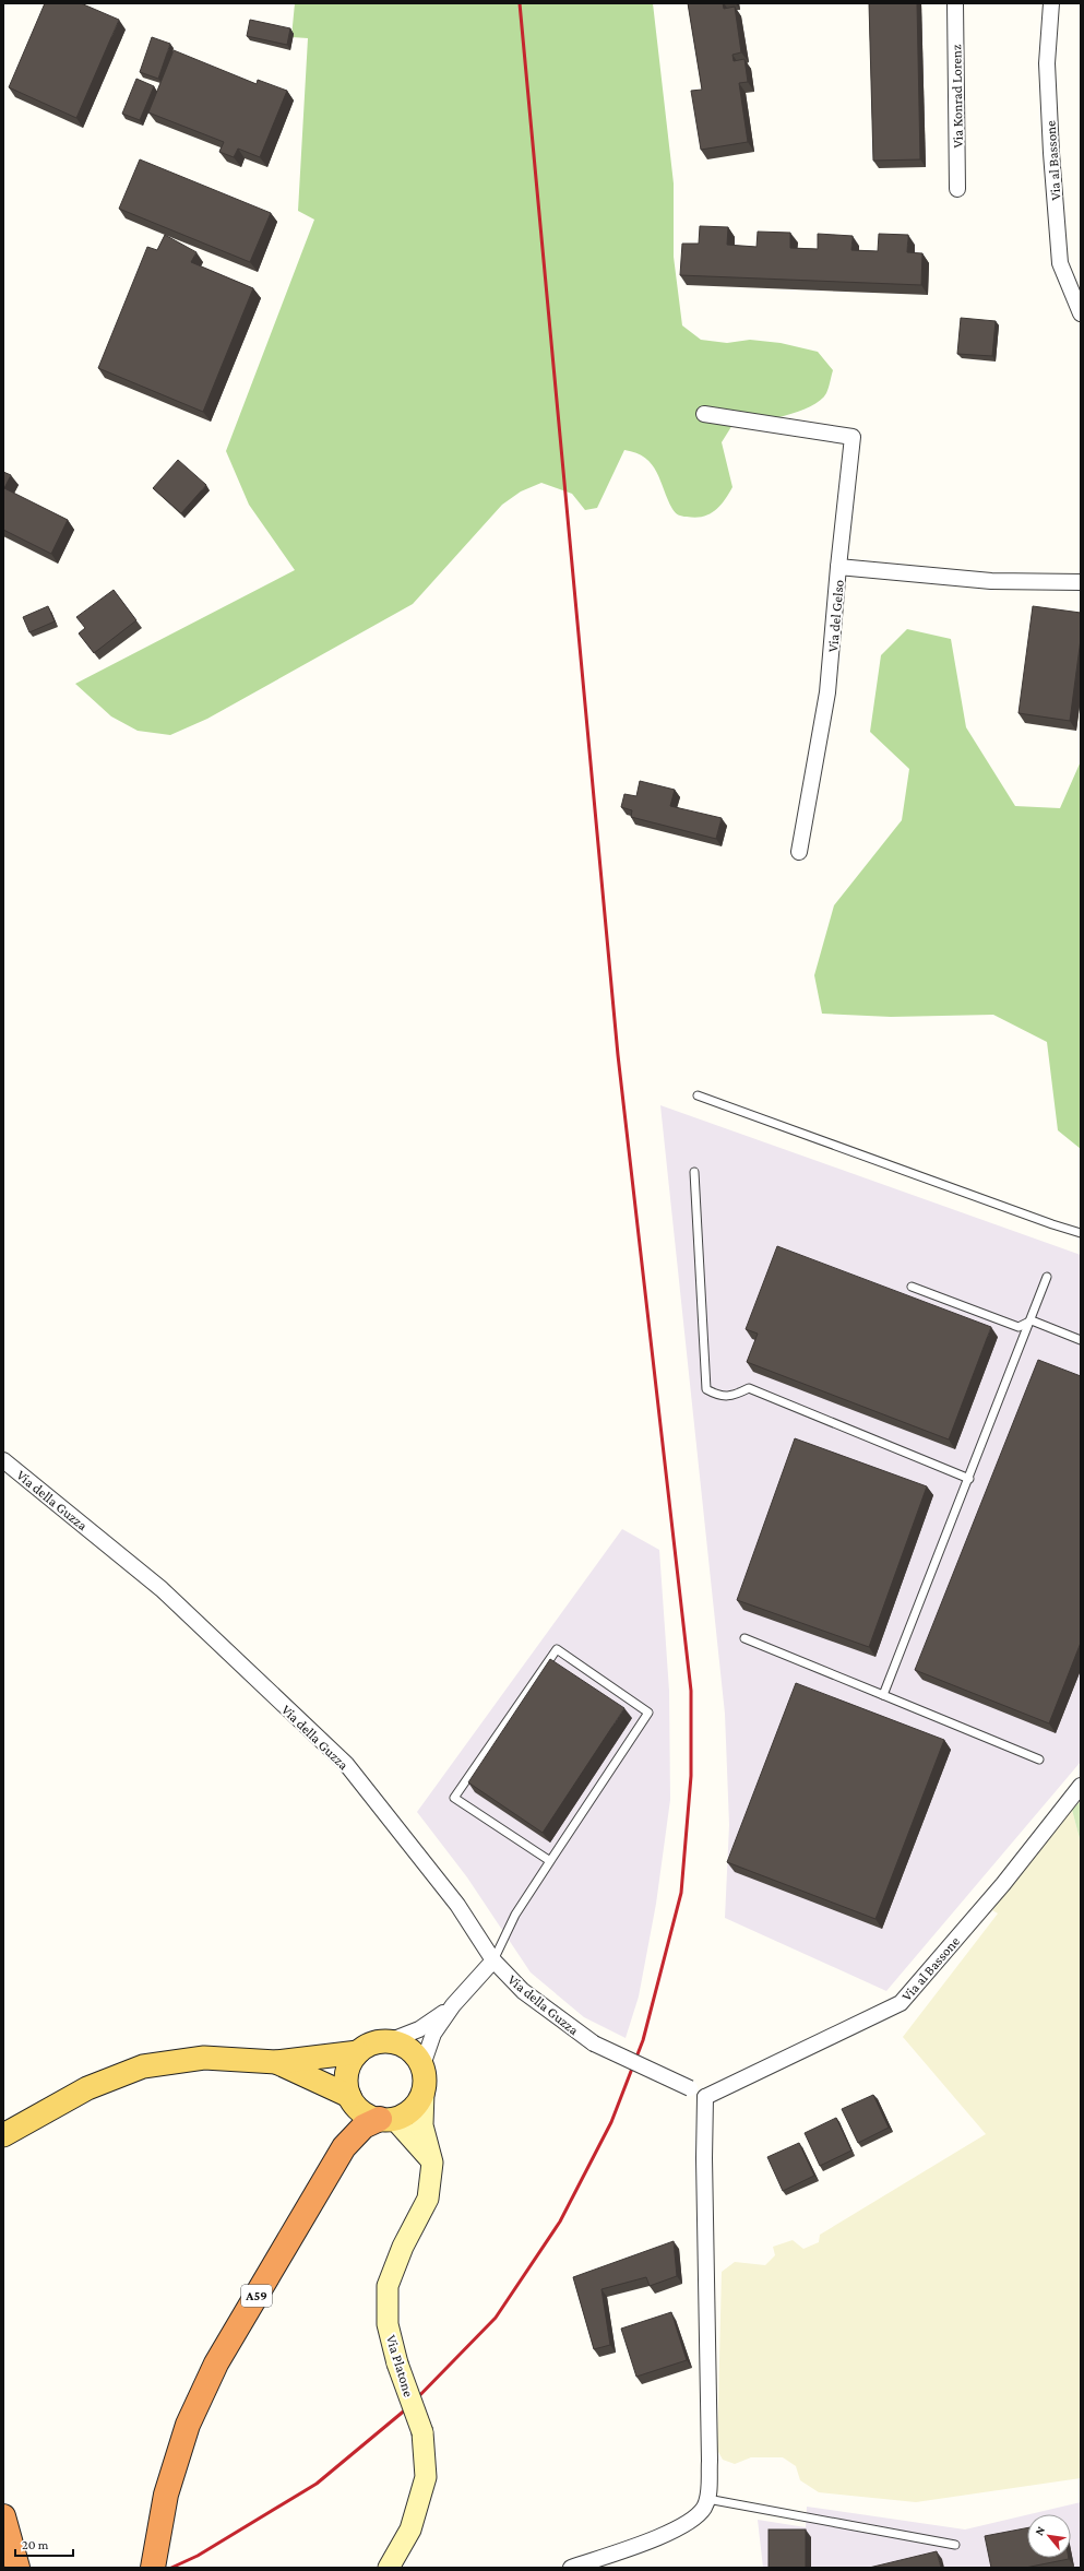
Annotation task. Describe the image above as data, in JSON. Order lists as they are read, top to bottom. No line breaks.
{"streets":{"highway":["A59"],"street":["Via Konrad Lorenz","Via al Bassone","Via del Gelso","Via della Guzza","Via Platone"]},"crossings":[["Via al Bassone","Via della Guzza"],["A59","Via Platone"]],"scale_bar":"20 m","north":"top left"}
